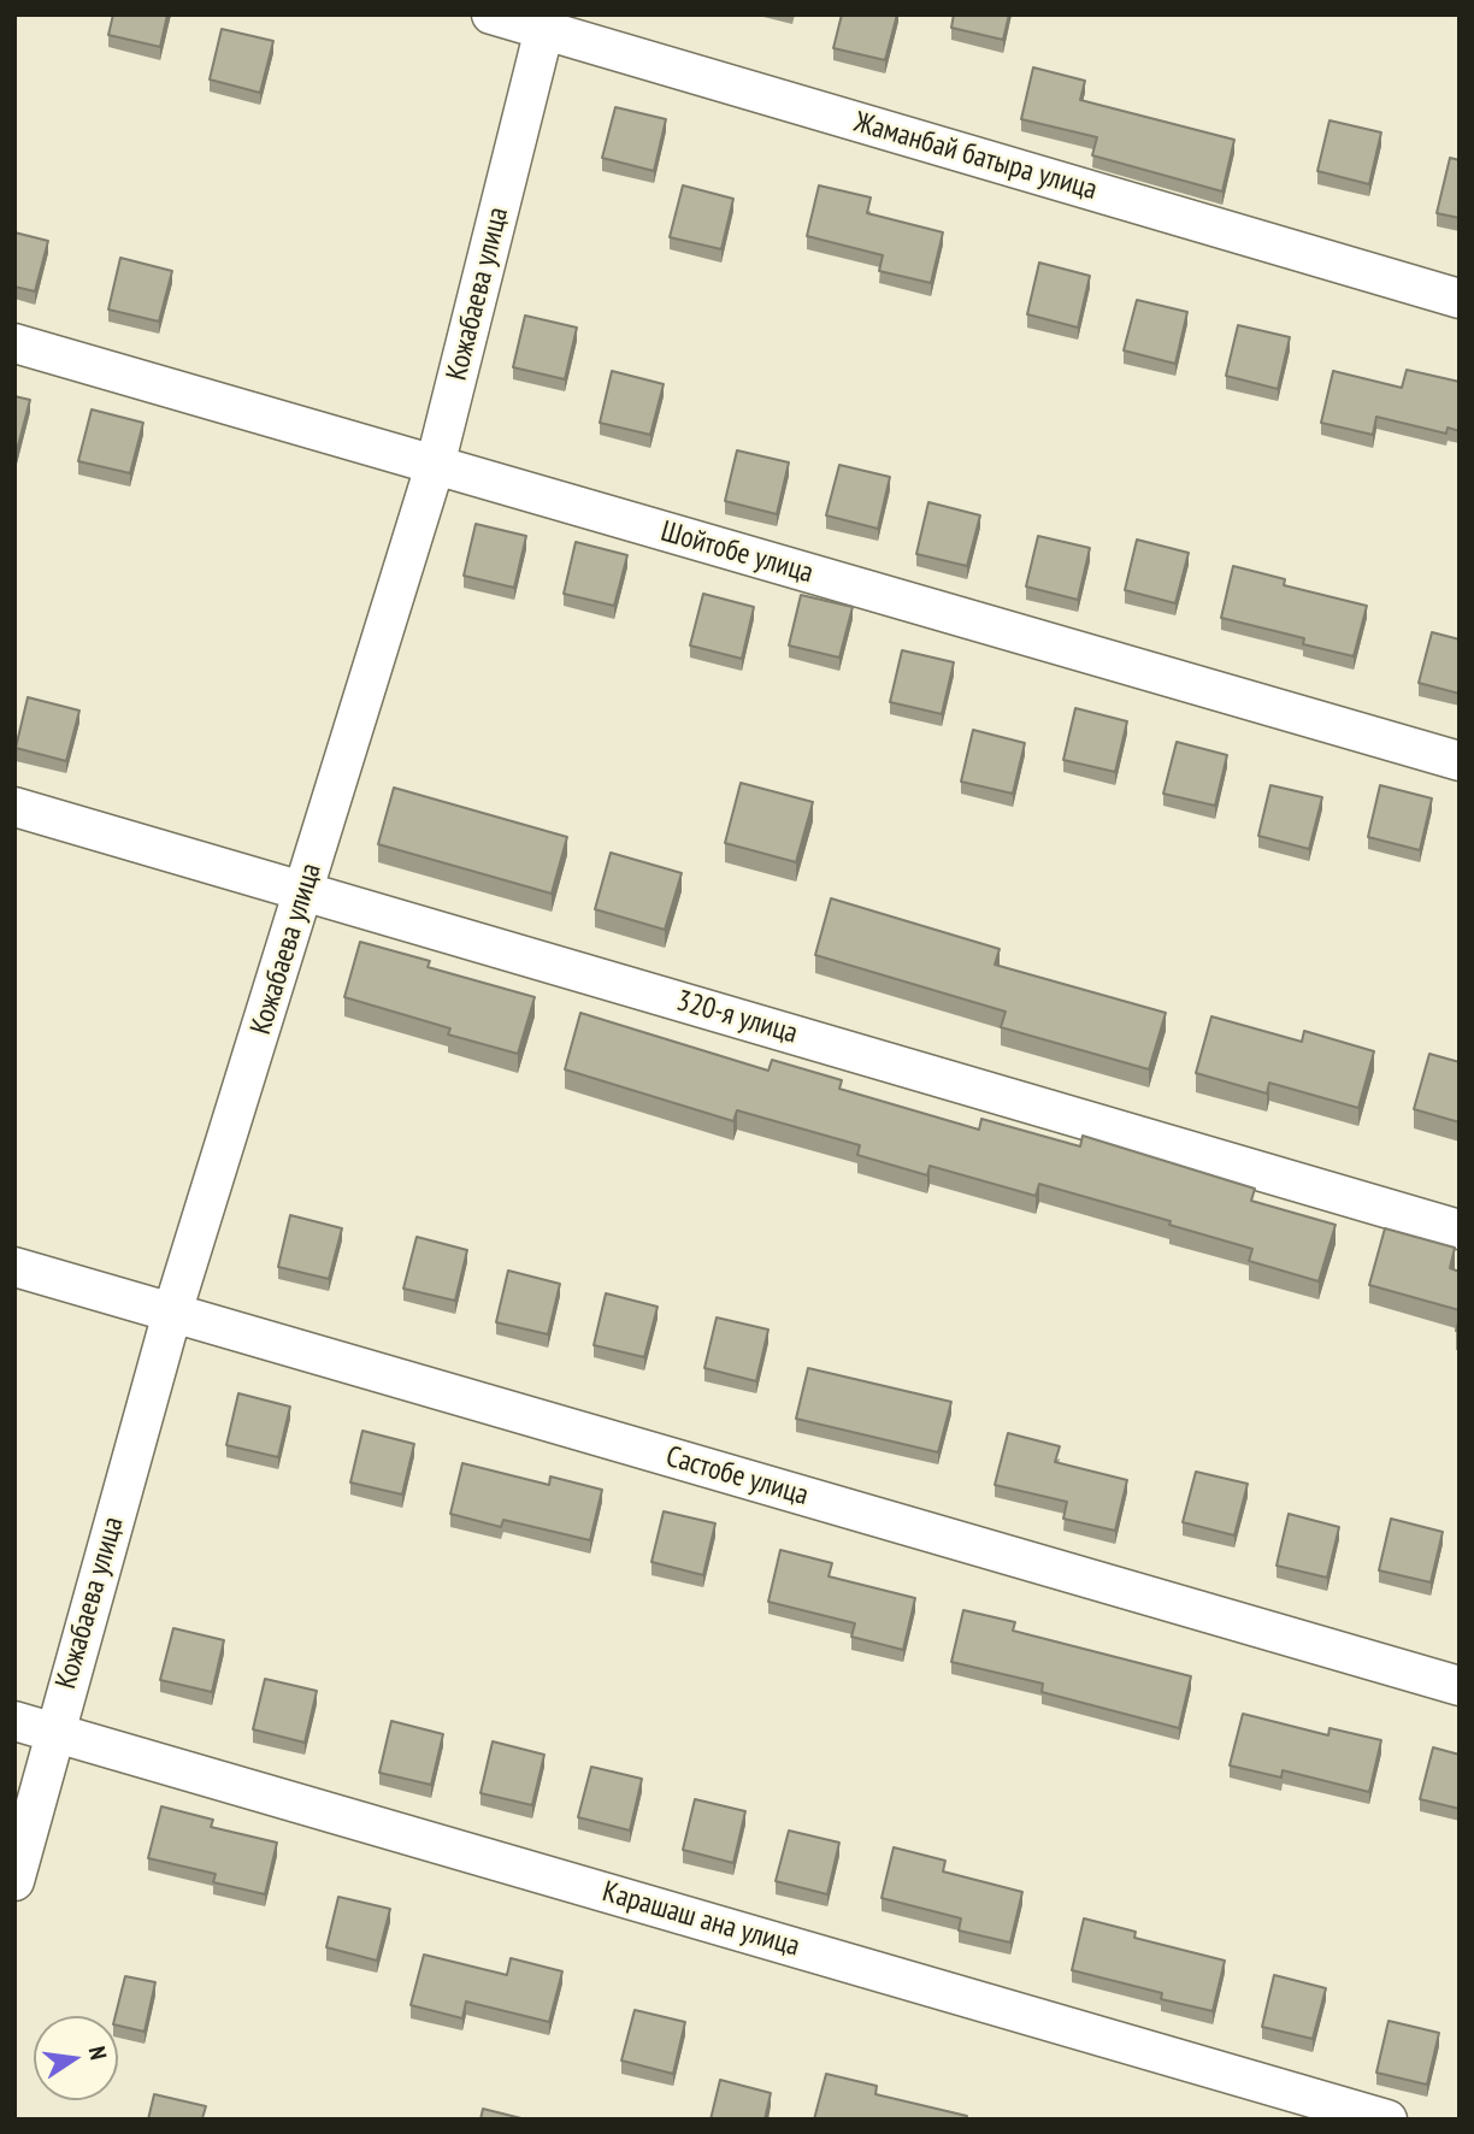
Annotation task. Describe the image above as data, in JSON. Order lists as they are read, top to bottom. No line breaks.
{"streets":{"street":["Жаманбай батыра улица","Кожабаева улица","Шойтобе улица","320-я улица","Састобе улица","Карашаш ана улица"]},"crossings":[["Жаманбай батыра улица","Кожабаева улица"],["Кожабаева улица","Шойтобе улица"],["Кожабаева улица","320-я улица"],["Кожабаева улица","Састобе улица"],["Кожабаева улица","Карашаш ана улица"]],"north":"right"}
